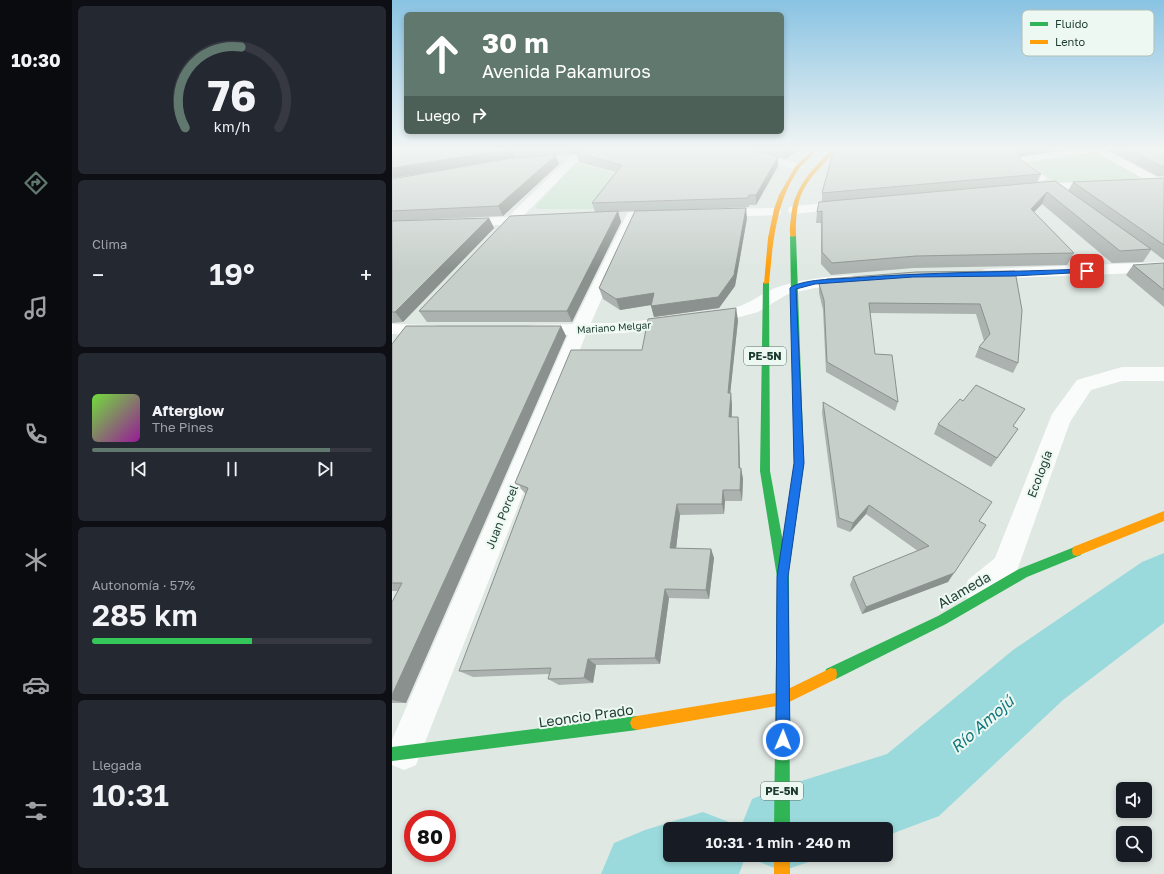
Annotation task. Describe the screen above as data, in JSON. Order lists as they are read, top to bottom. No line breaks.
{"streets":{"main road":["PE-5N","Alameda","Leoncio Prado"],"street":["Mariano Melgar","Ecología","Juan Porcel"]},"crossings":[["Mariano Melgar","PE-5N"],["Mariano Melgar","Juan Porcel"],["PE-5N","Alameda"],["PE-5N","Leoncio Prado"],["Ecología","Alameda"],["Juan Porcel","Leoncio Prado"],["Alameda","Leoncio Prado"]],"water":["Río Amojú"],"legend":["Fluido","Lento"],"page":{"tabs":"10:30","turn":["30 m","Avenida Pakamuros"],"then":"Luego","tile":["Clima",["Autonomía · 57%","285 km"],["Llegada","10:31"]],"heat":["−","19°","+"],"song":["Afterglow","The Pines"],"limit":"80","trip":"10:31 · 1 min · 240 m","gauge":["76","km/h"]}}
